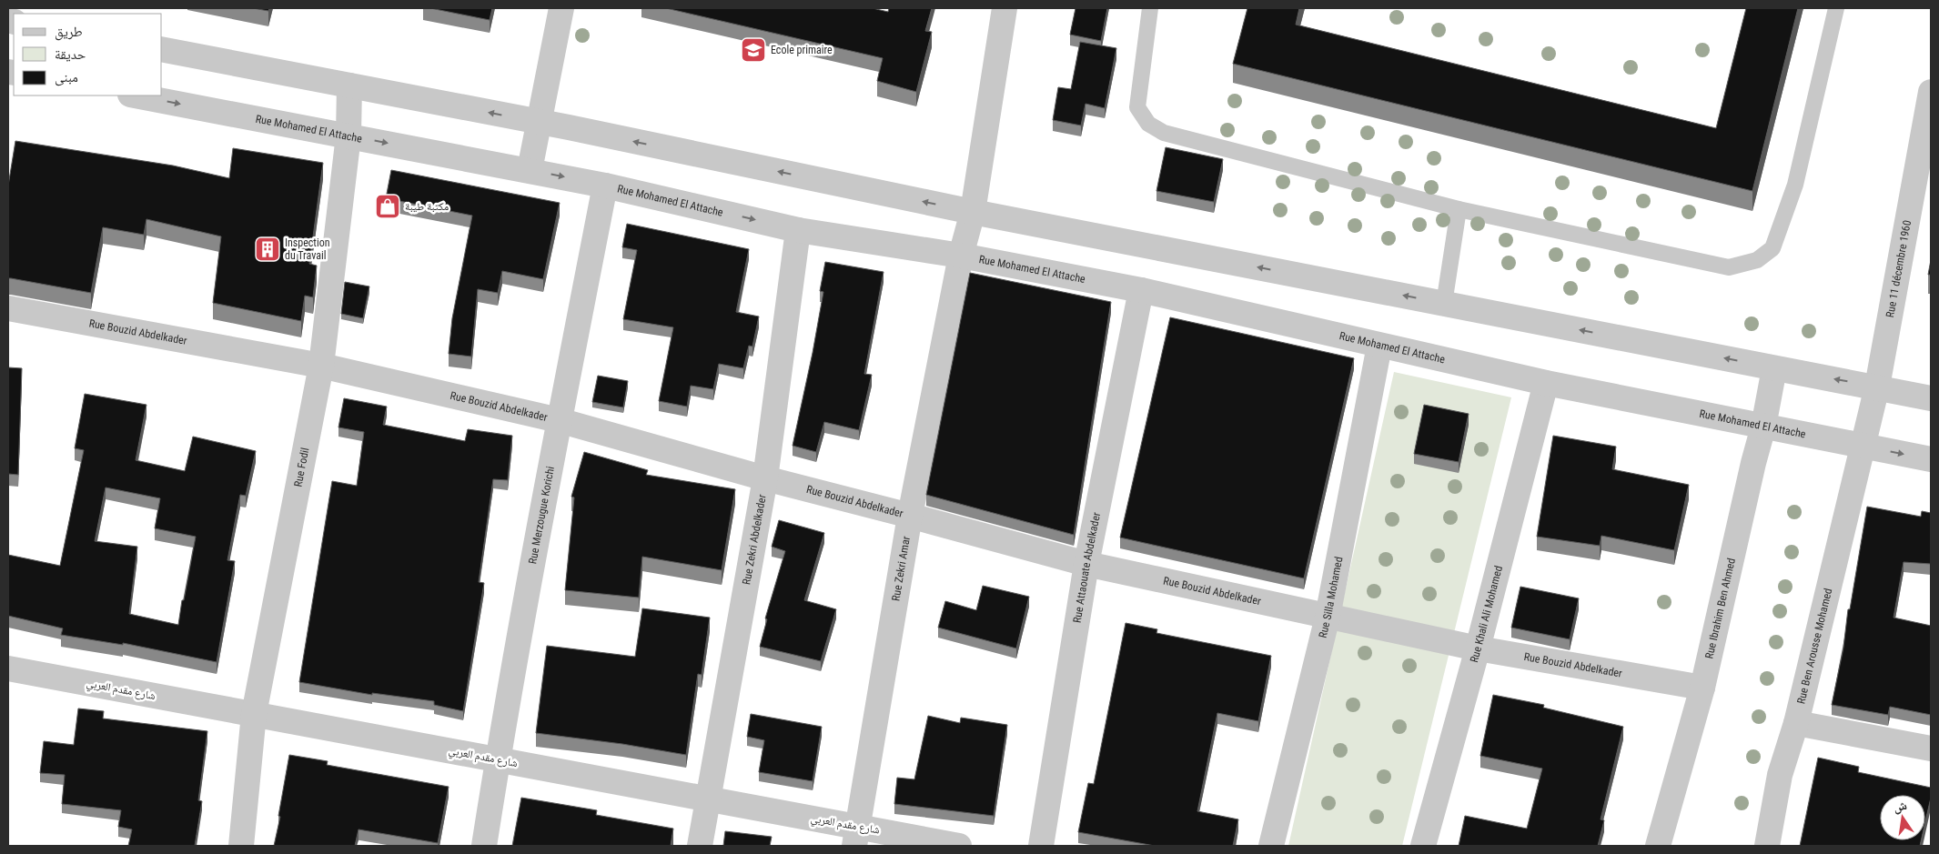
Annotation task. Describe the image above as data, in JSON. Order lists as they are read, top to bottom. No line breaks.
{"streets":{"street":["Rue Mohamed El Attache","Rue 11 décembre 1960","Rue Bouzid Abdelkader","Rue Fodil","Rue Merzougue Korichi","Rue Zekri Abdelkader","Rue Attaouate Abdelkader","Rue Zekri Amar","Rue Silla Mohamed","Rue Ibrahim Ben Ahmed","Rue Khali Ali Mohamed","Rue Ben Arousse Mohamed","شارع مقدم العربي"]},"crossings":[["Rue Mohamed El Attache","Rue 11 décembre 1960"],["Rue Mohamed El Attache","Rue Fodil"],["Rue Mohamed El Attache","Rue Merzougue Korichi"],["Rue Mohamed El Attache","Rue Zekri Abdelkader"],["Rue Mohamed El Attache","Rue Attaouate Abdelkader"],["Rue Mohamed El Attache","Rue Zekri Amar"],["Rue Mohamed El Attache","Rue Silla Mohamed"],["Rue Mohamed El Attache","Rue Ibrahim Ben Ahmed"],["Rue Mohamed El Attache","Rue Khali Ali Mohamed"],["Rue Mohamed El Attache","Rue Ben Arousse Mohamed"],["Rue 11 décembre 1960","Rue Ben Arousse Mohamed"],["Rue Bouzid Abdelkader","Rue Fodil"],["Rue Bouzid Abdelkader","Rue Merzougue Korichi"],["Rue Bouzid Abdelkader","Rue Zekri Abdelkader"],["Rue Bouzid Abdelkader","Rue Attaouate Abdelkader"],["Rue Bouzid Abdelkader","Rue Zekri Amar"],["Rue Bouzid Abdelkader","Rue Silla Mohamed"],["Rue Bouzid Abdelkader","Rue Ibrahim Ben Ahmed"],["Rue Bouzid Abdelkader","Rue Khali Ali Mohamed"],["Rue Fodil","شارع مقدم العربي"],["Rue Merzougue Korichi","شارع مقدم العربي"],["Rue Zekri Abdelkader","شارع مقدم العربي"],["Rue Zekri Amar","شارع مقدم العربي"]],"places":{"school or university":["Ecole primaire"],"shop":["مكتبة طيبة"],"building":["Inspection du Travail"]},"legend":["طريق","حديقة","مبنى"],"north":"top"}
